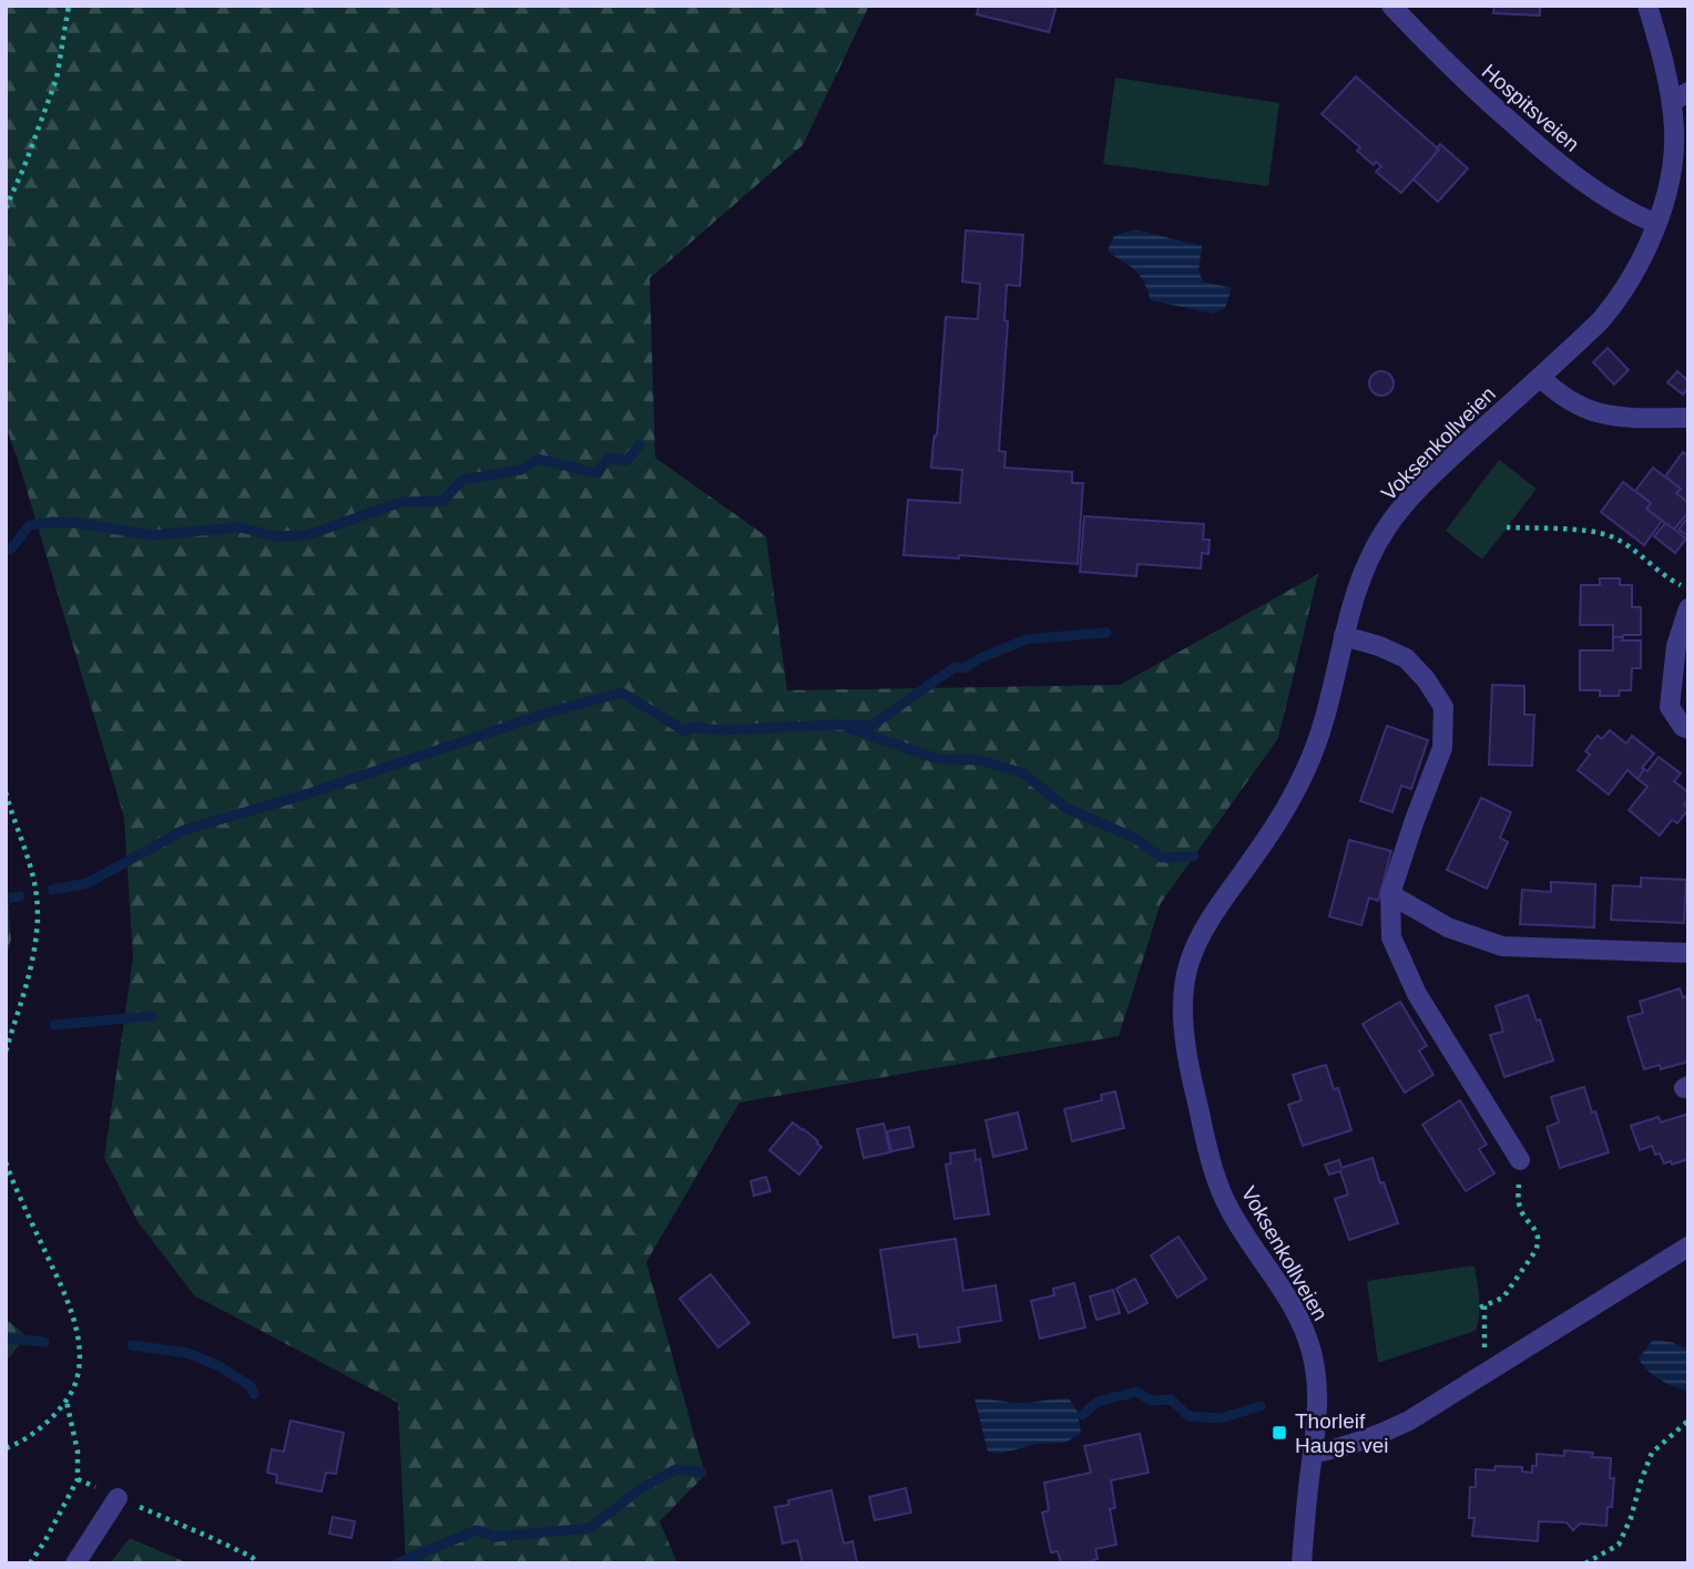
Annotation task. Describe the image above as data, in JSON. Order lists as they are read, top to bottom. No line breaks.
{"streets":{"street":["Hospitsveien","Voksenkollveien"]},"crossings":[["Hospitsveien","Voksenkollveien"]],"places":{"transit":["Thorleif Haugs vei"]}}
